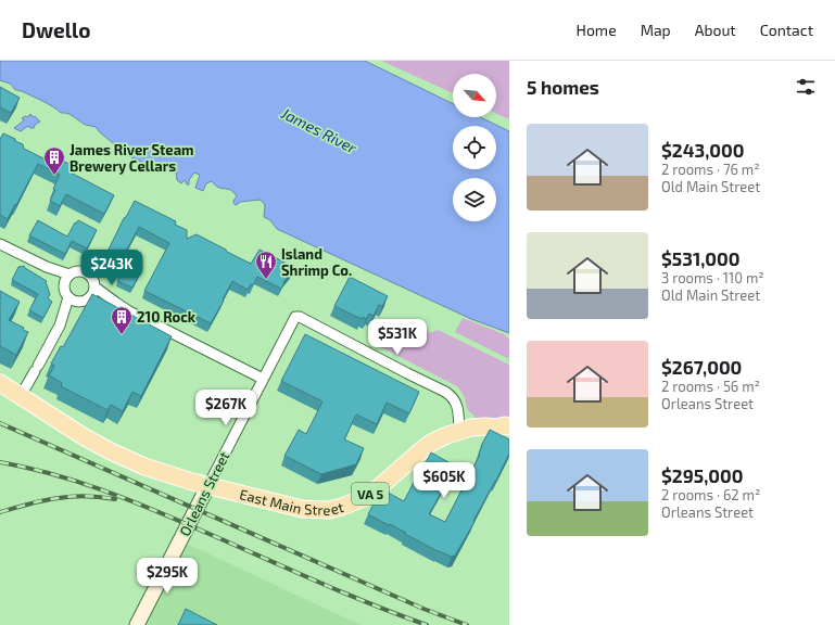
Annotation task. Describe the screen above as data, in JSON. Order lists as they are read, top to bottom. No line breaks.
{"streets":{"main road":["VA 5","East Main Street"],"street":["Orleans Street"]},"crossings":[["Orleans Street","East Main Street"],["VA 5","East Main Street"]],"water":["James River"],"places":{"building":["James River Steam Brewery Cellars","210 Rock"],"restaurant":["Island Shrimp Co."]},"north":"bottom right","page":{"header":"Dwello","nav":["Home","Map","About","Contact"],"heading":"5 homes","list":[{"name":"$243,000","note":"2 rooms · 76 m² · Old Main Street"},{"name":"$531,000","note":"3 rooms · 110 m² · Old Main Street"},{"name":"$267,000","note":"2 rooms · 56 m² · Orleans Street"},{"name":"$295,000","note":"2 rooms · 62 m² · Orleans Street"}],"price":["$243K","$531K","$267K","$605K","$295K"]}}
